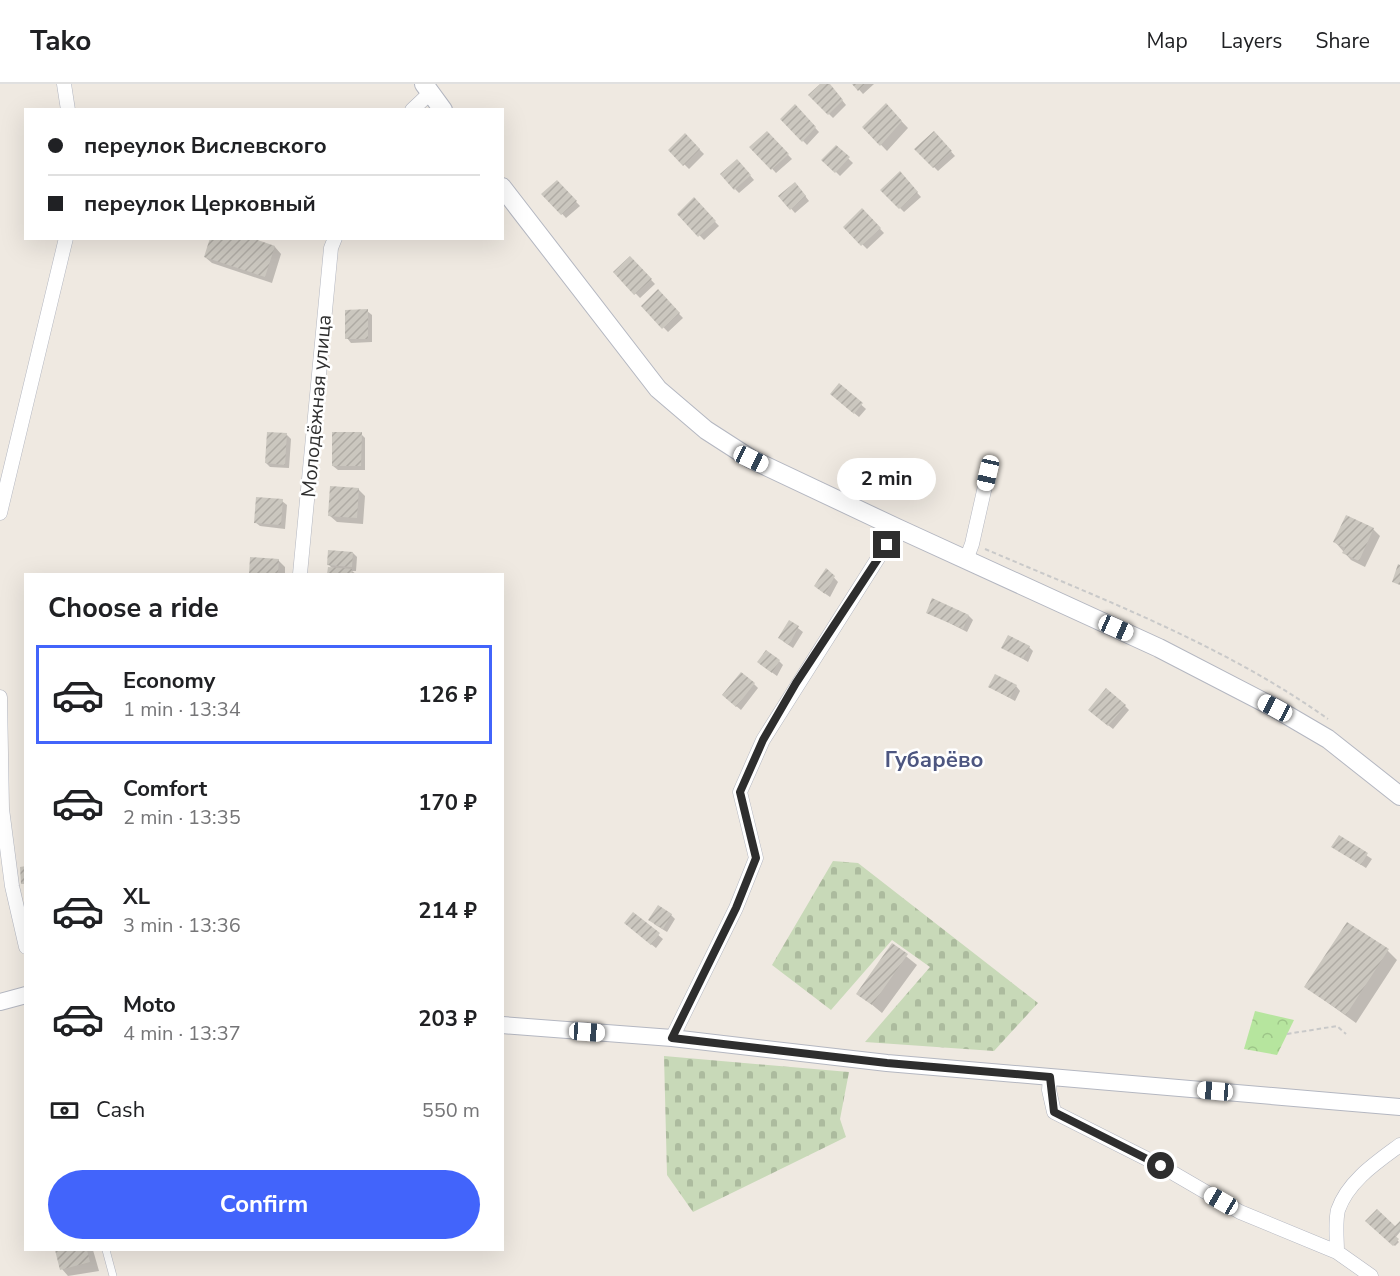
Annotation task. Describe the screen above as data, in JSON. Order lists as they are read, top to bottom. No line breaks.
{"streets":{"street":["Молодёжная улица"]},"districts":["Губарёво"],"page":{"header":"Tako","nav":["Map","Layers","Share"],"banner":["переулок Вислевского","переулок Церковный"],"bubble":"2 min","heading":"Choose a ride","list":[{"name":"Economy","note":"1 min · 13:34","value":"126 ₽"},{"name":"Comfort","note":"2 min · 13:35","value":"170 ₽"},{"name":"XL","note":"3 min · 13:36","value":"214 ₽"},{"name":"Moto","note":"4 min · 13:37","value":"203 ₽"}],"pay":["Cash","550 m"],"buttons":"Confirm"}}
